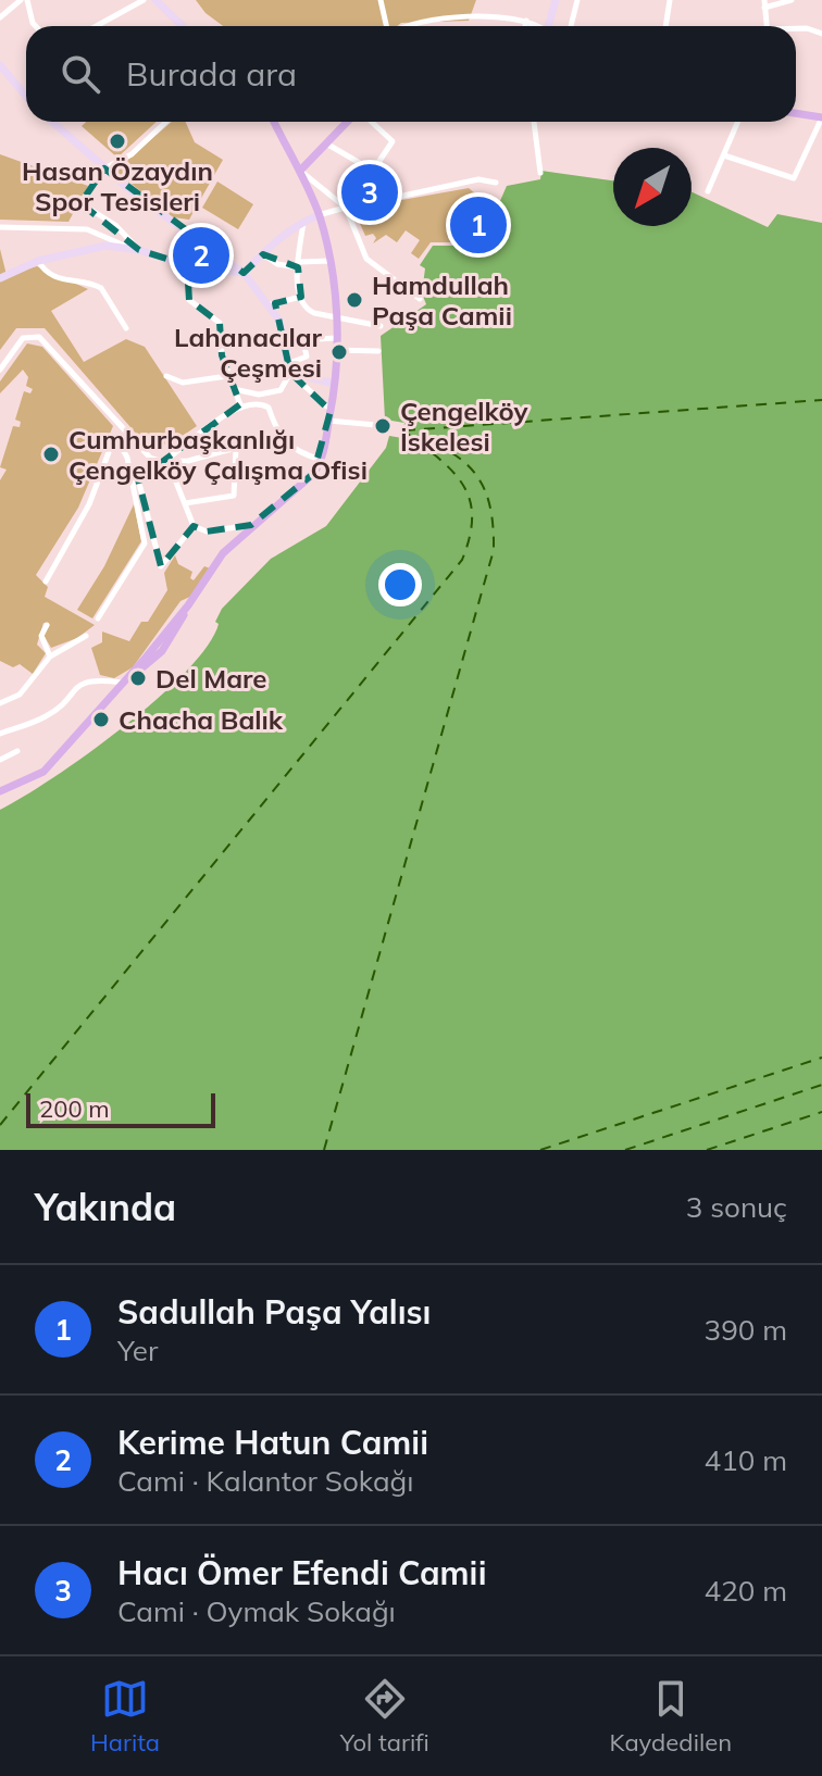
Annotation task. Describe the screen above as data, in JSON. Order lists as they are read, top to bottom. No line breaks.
{"places":["Hasan Özaydın Spor Tesisleri","Hamdullah Paşa Camii","Lahanacılar Çeşmesi","Çengelköy İskelesi","Cumhurbaşkanlığı Çengelköy Çalışma Ofisi","Del Mare","Chacha Balık"],"scale_bar":"200 m","north":"bottom left","page":{"search":"Burada ara","pins":["3","1","2"],"scale":"200 m","heading":["Yakında","3 sonuç"],"list":[{"mark":"1","name":"Sadullah Paşa Yalısı","note":"Yer","value":"390 m"},{"mark":"2","name":"Kerime Hatun Camii","note":"Cami · Kalantor Sokağı","value":"410 m"},{"mark":"3","name":"Hacı Ömer Efendi Camii","note":"Cami · Oymak Sokağı","value":"420 m"}],"nav":["Harita","Yol tarifi","Kaydedilen"]}}
